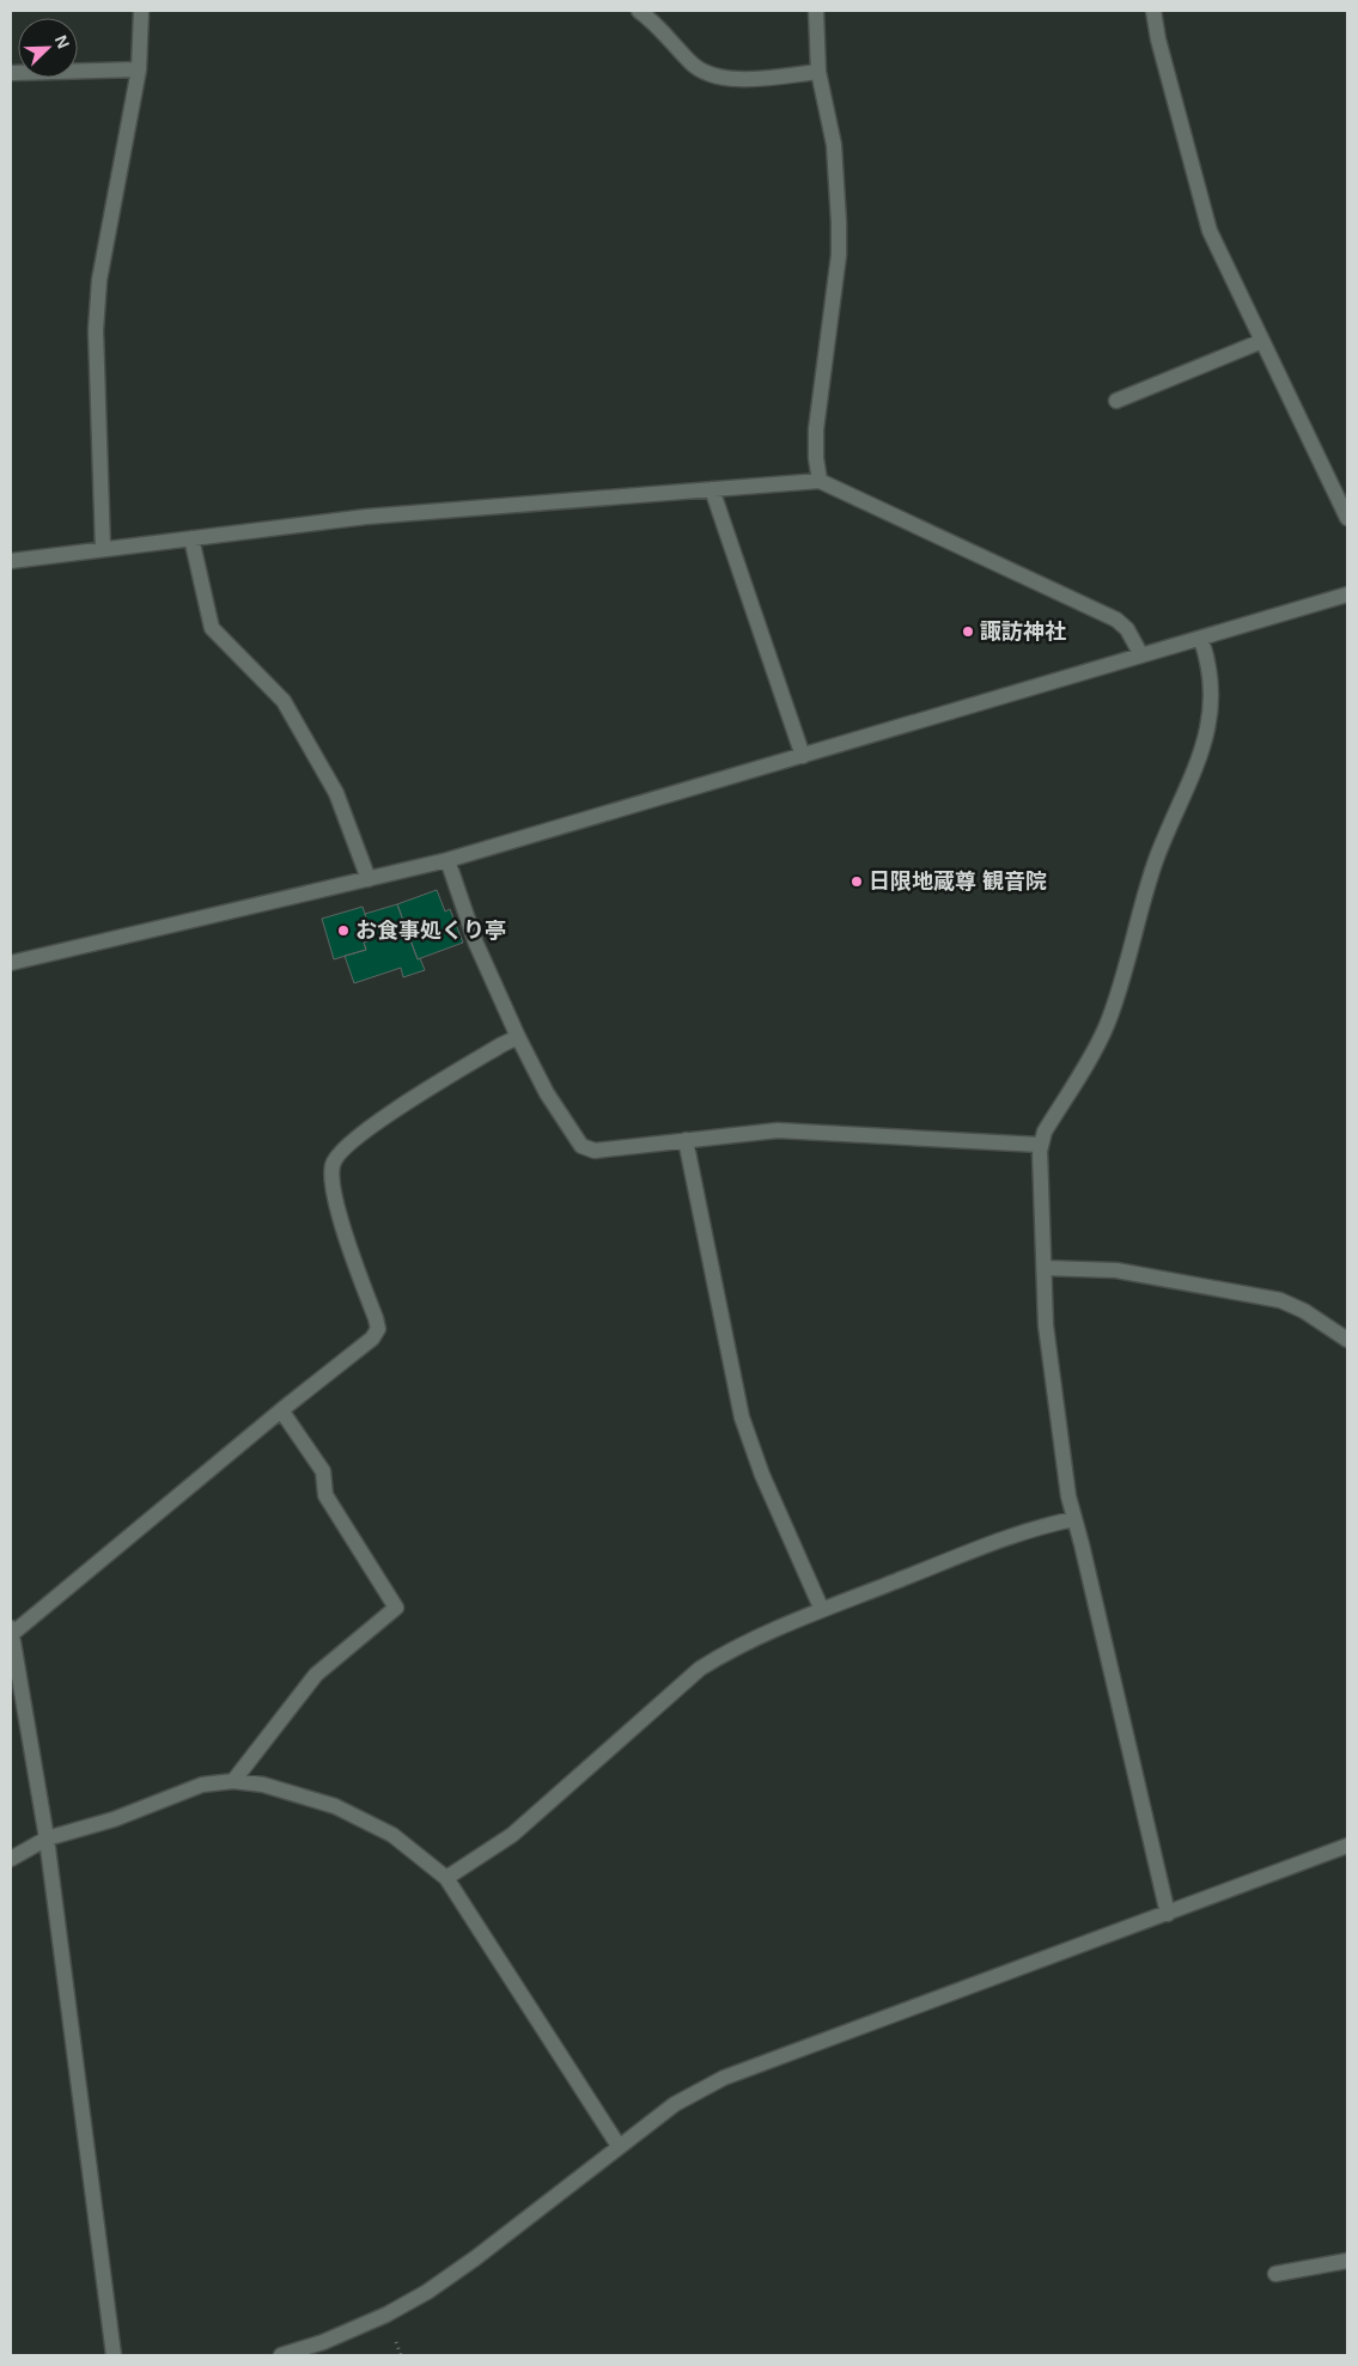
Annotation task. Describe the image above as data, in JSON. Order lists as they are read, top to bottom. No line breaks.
{"places":["諏訪神社","日限地蔵尊 観音院","お食事処くり亭"],"north":"top right"}
